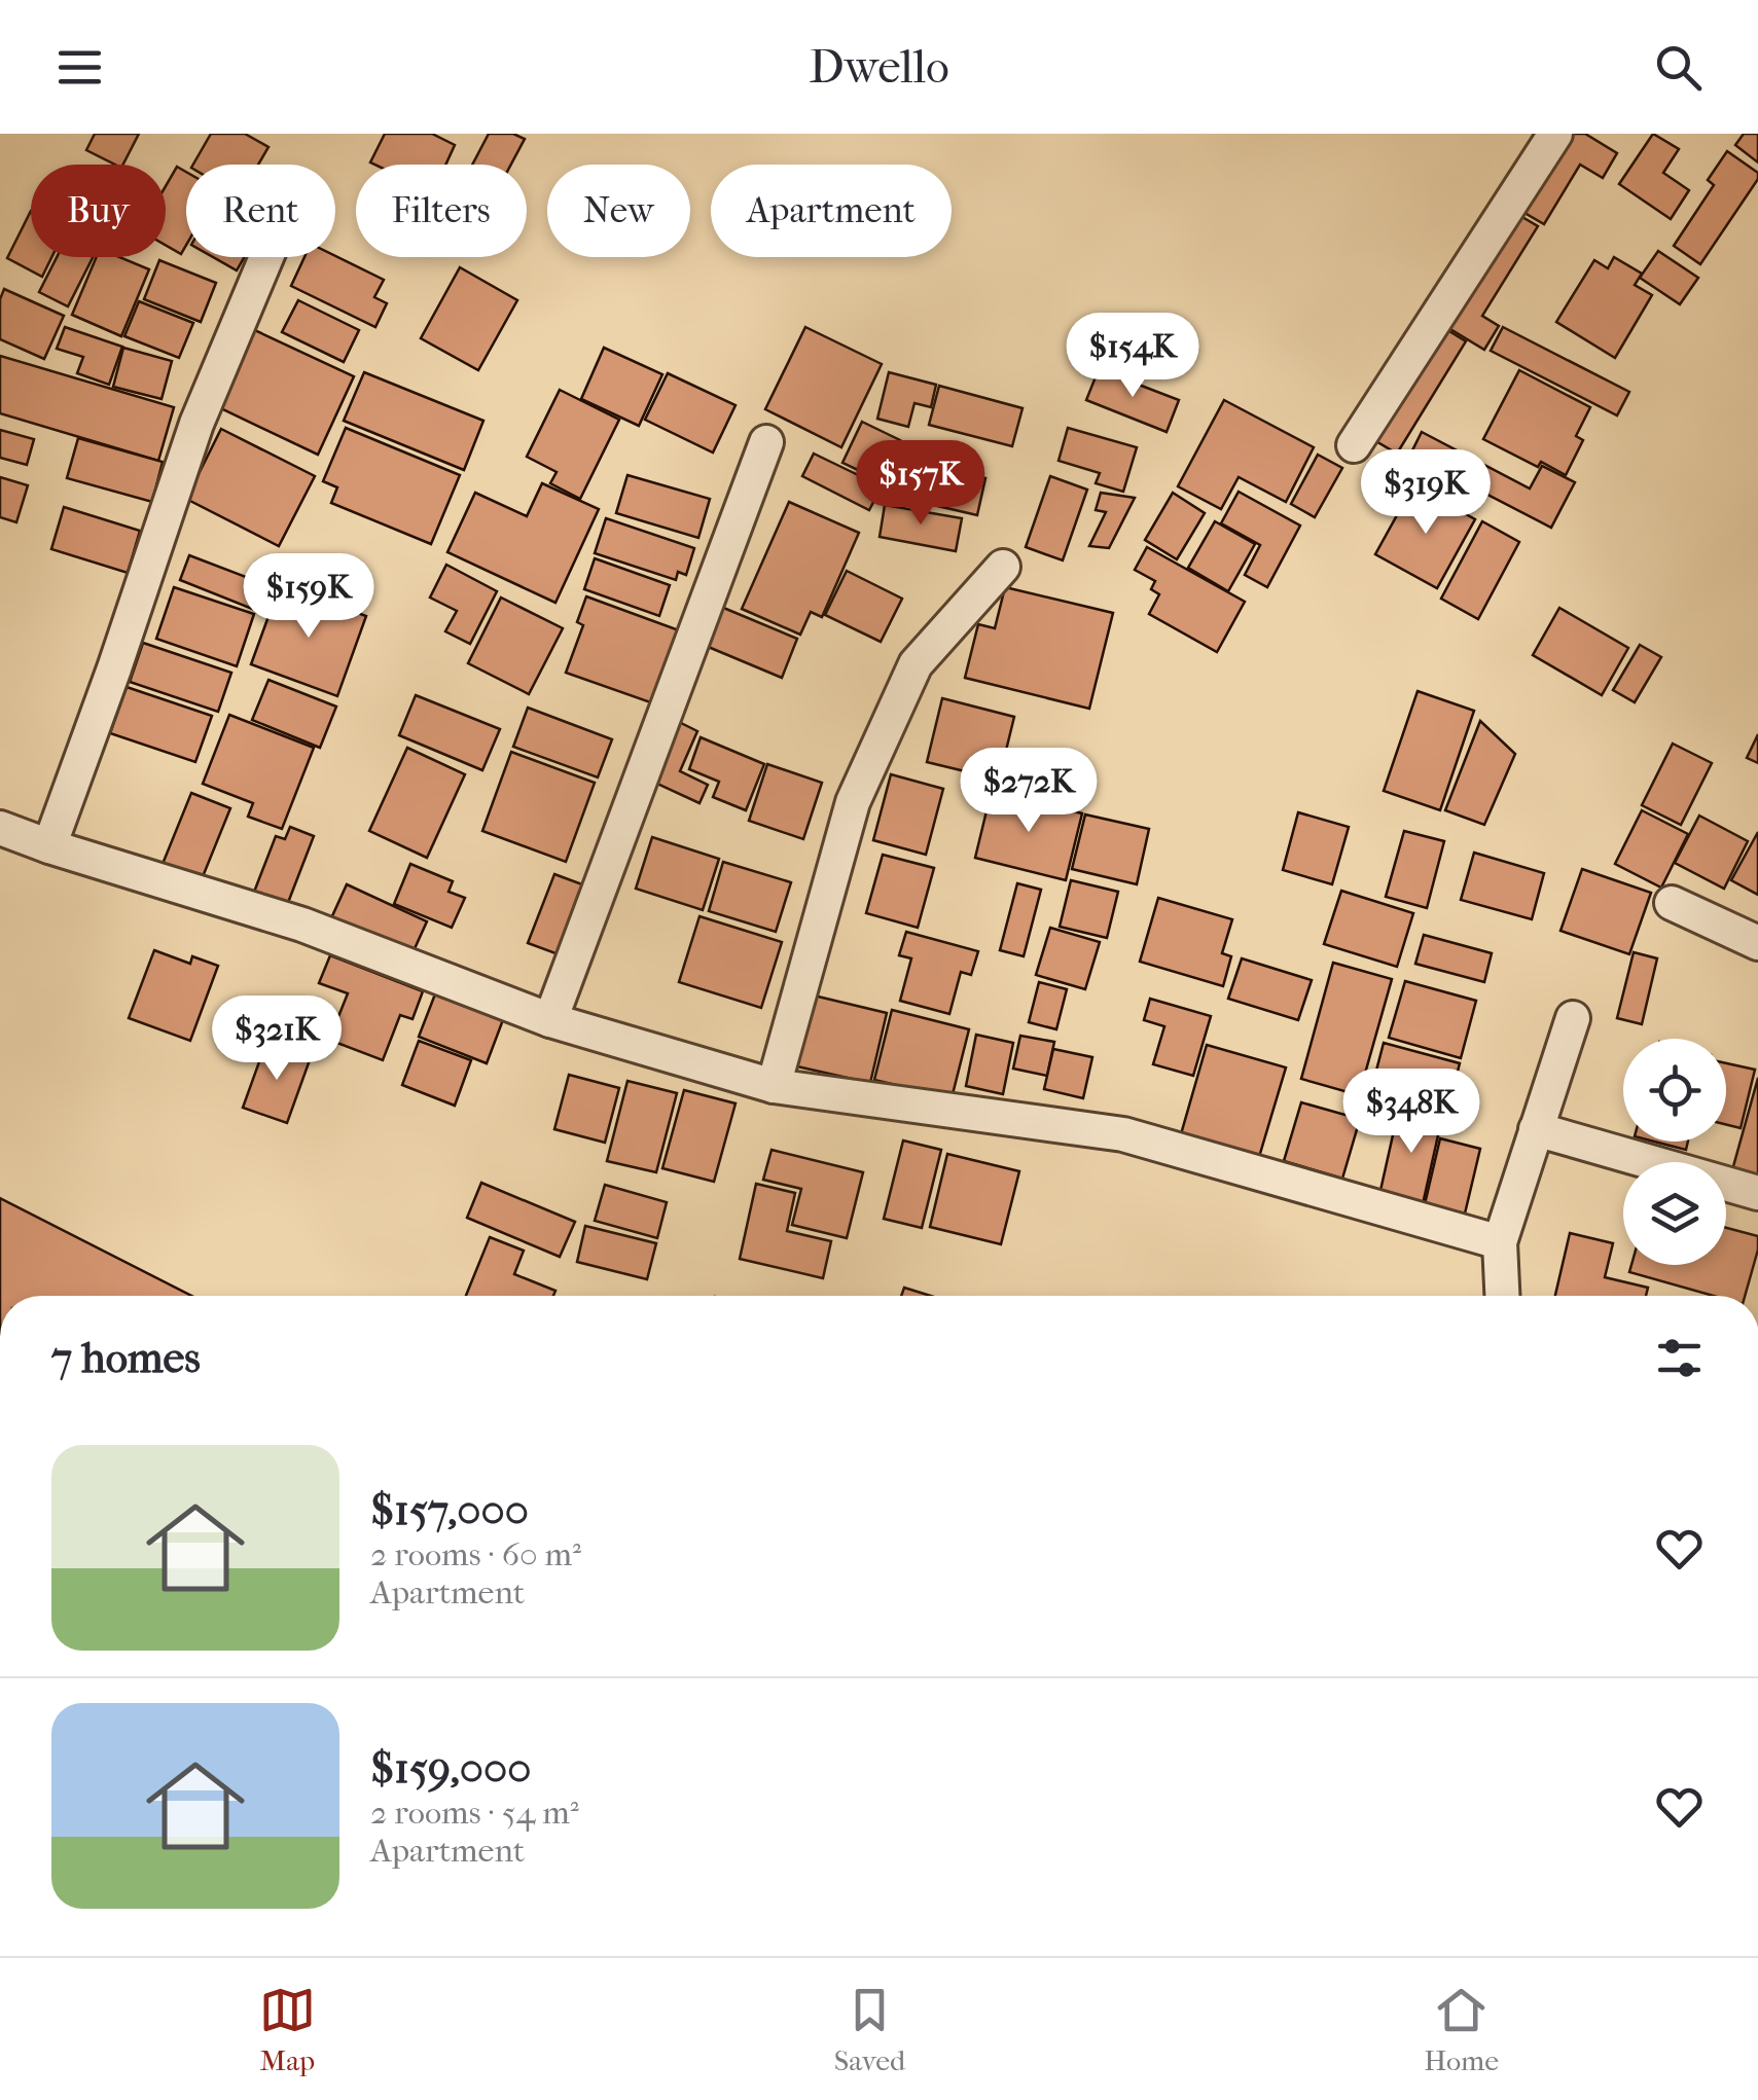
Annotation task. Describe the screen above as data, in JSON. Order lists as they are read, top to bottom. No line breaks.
{"page":{"header":"Dwello","chip":["Buy","Rent","Filters","New","Apartment"],"price":["$154K","$157K","$319K","$159K","$272K","$321K","$348K"],"heading":"7 homes","list":[{"name":"$157,000","note":"2 rooms · 60 m² · Apartment"},{"name":"$159,000","note":"2 rooms · 54 m² · Apartment"}],"tabs":["Map","Saved","Home"]}}
